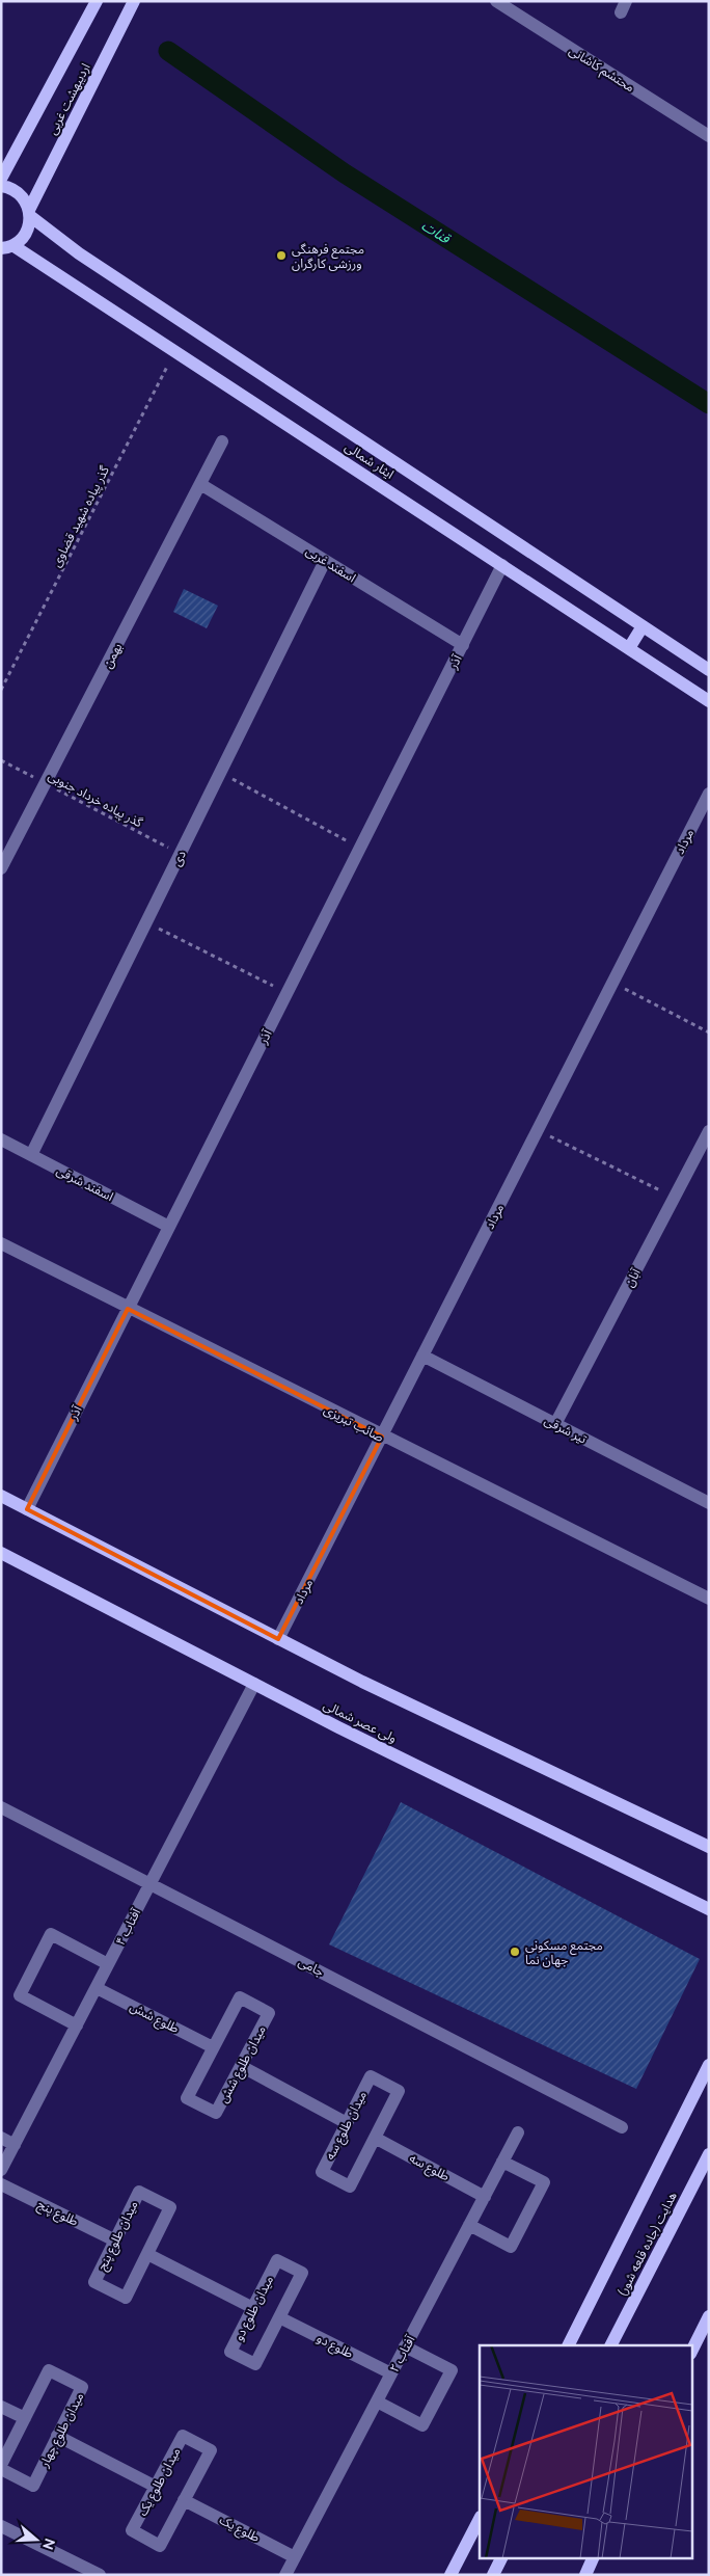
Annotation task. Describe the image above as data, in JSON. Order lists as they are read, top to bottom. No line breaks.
{"streets":{"main road":["اردیبهشت غربی","ایثار شمالی","ولی عصر شمالی","هدایت (جاده قلعه شور)"],"street":["محتشم کاشانی","اسفند غربی","بهمن","آذر","مرداد","دی","اسفند شرقی","آبان","صائب تبریزی","تیر شرقی","آفتاب ۴","جامی","طلوع شش","میدان طلوع شش","میدان طلوع سه","طلوع سه","طلوع پنج","میدان طلوع پنج","میدان طلوع دو","طلوع دو","آفتاب ۲","میدان طلوع چهار","میدان طلوع یک","طلوع یک"],"path":["گذر پیاده شهید قضاوی","گذر پیاده خرداد جنوبی"]},"crossings":[["اردیبهشت غربی","ایثار شمالی"],["ایثار شمالی","گذر پیاده شهید قضاوی"],["ایثار شمالی","آذر"],["اسفند غربی","بهمن"],["اسفند غربی","آذر"],["اسفند غربی","دی"],["بهمن","گذر پیاده خرداد جنوبی"],["آذر","اسفند شرقی"],["آذر","صائب تبریزی"],["گذر پیاده خرداد جنوبی","دی"],["مرداد","صائب تبریزی"],["مرداد","تیر شرقی"],["دی","اسفند شرقی"],["آبان","تیر شرقی"],["ولی عصر شمالی","آفتاب ۴"],["آفتاب ۴","جامی"],["آفتاب ۴","طلوع شش"],["طلوع شش","میدان طلوع شش"],["میدان طلوع سه","طلوع سه"],["طلوع سه","آفتاب ۲"],["طلوع پنج","میدان طلوع پنج"],["میدان طلوع دو","طلوع دو"],["طلوع دو","آفتاب ۲"],["آفتاب ۲","طلوع یک"],["میدان طلوع یک","طلوع یک"]],"water":["قنات"],"places":["مجتمع فرهنگی ورزشی کارگران","مجتمع مسکونی جهان نما"],"north":"right"}
